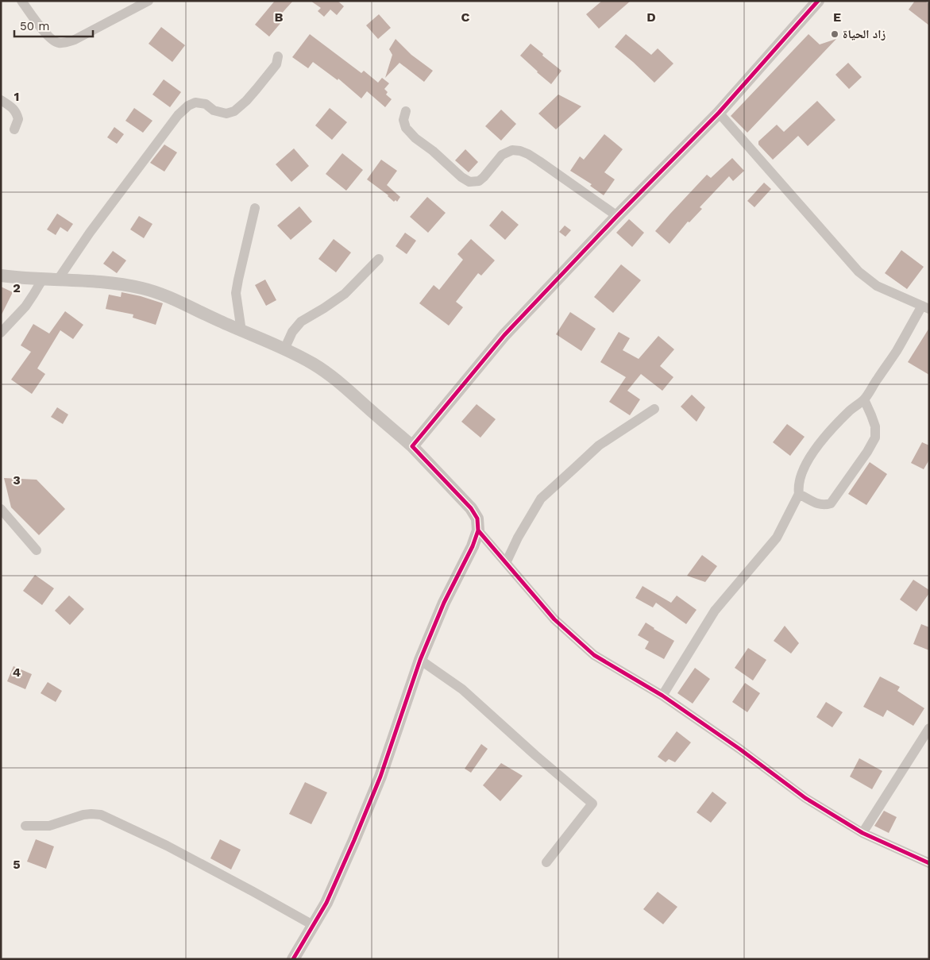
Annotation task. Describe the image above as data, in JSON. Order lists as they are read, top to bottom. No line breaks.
{"places":["زاد الحياة"],"scale_bar":"50 m","grid":{"columns":["B","C","D","E"],"rows":["1","2","3","4","5"]}}
